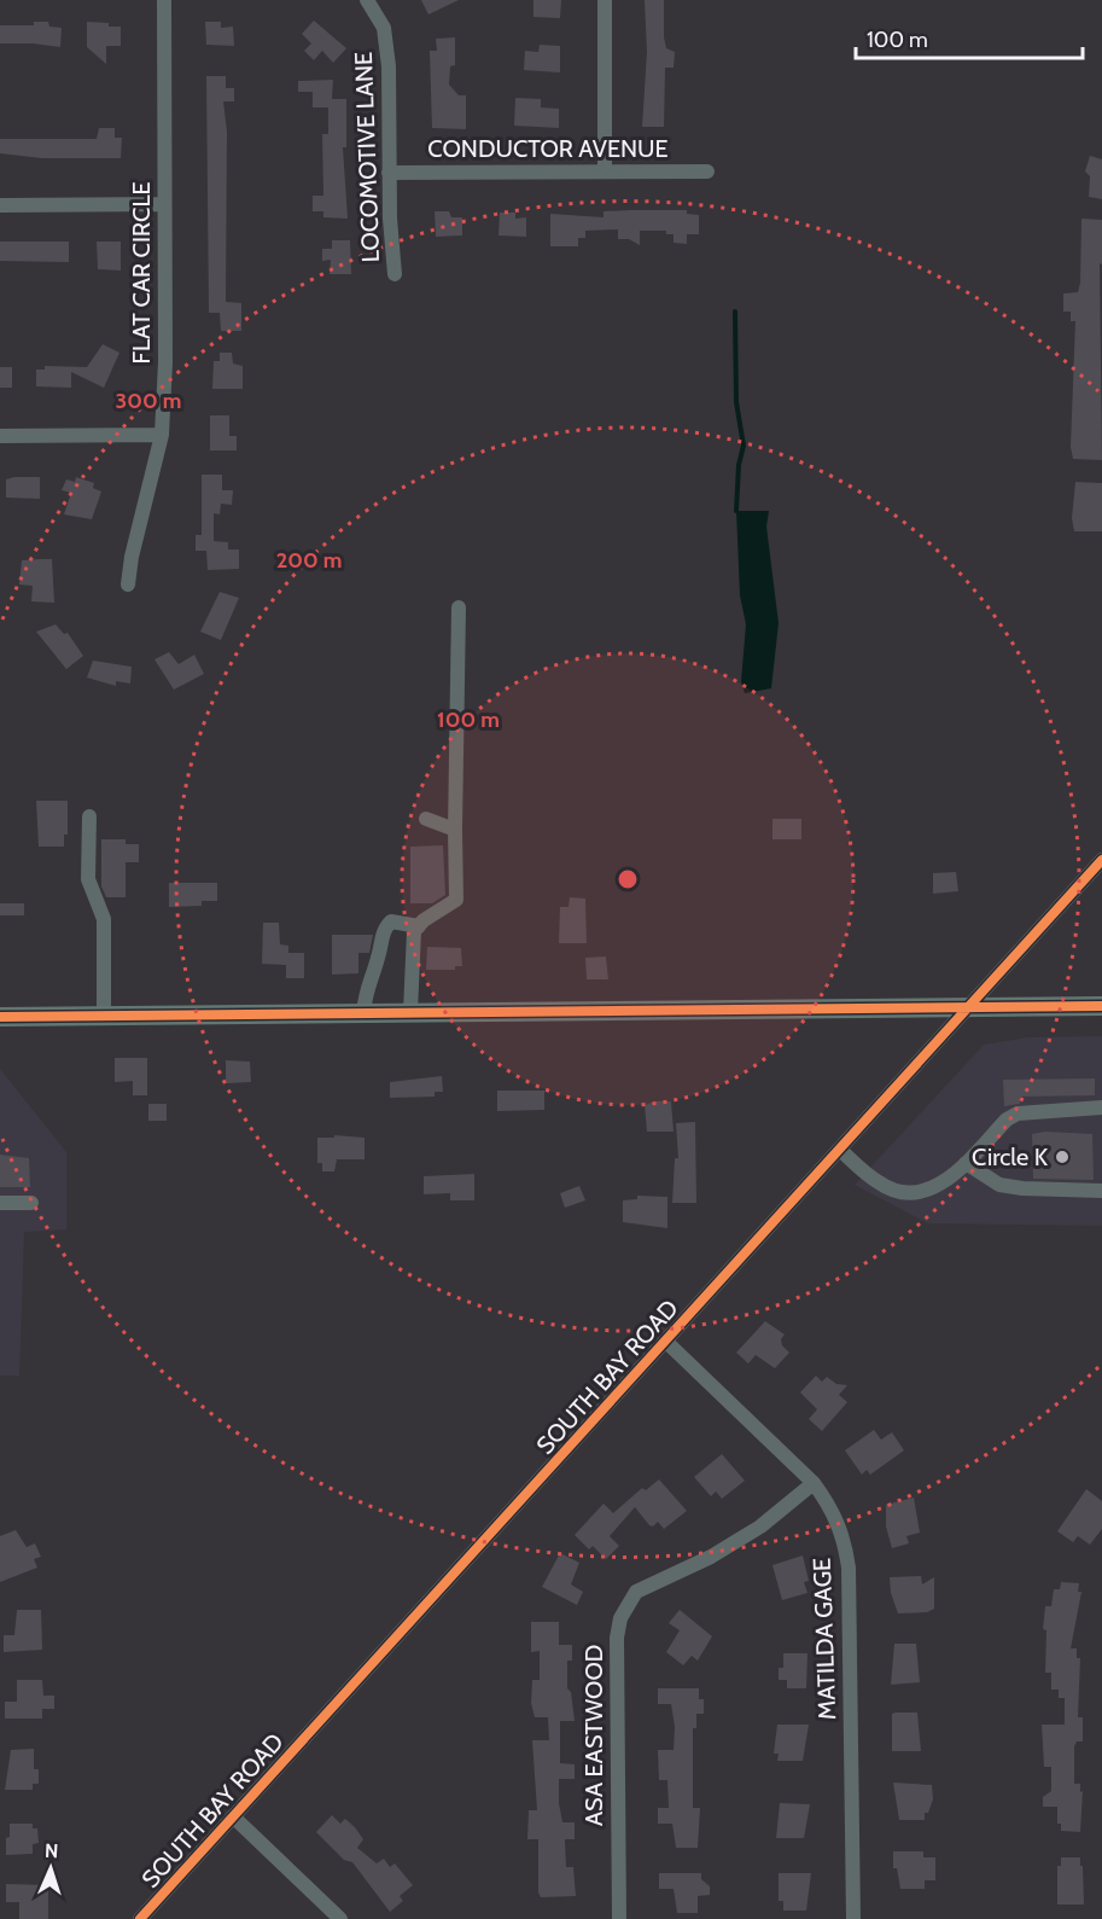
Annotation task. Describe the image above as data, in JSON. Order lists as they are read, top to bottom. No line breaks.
{"streets":{"street":["CONDUCTOR AVENUE","LOCOMOTIVE LANE","FLAT CAR CIRCLE","SOUTH BAY ROAD","MATILDA GAGE","ASA EASTWOOD"]},"crossings":[["CONDUCTOR AVENUE","LOCOMOTIVE LANE"],["SOUTH BAY ROAD","MATILDA GAGE"],["MATILDA GAGE","ASA EASTWOOD"]],"places":["Circle K"],"scale_bar":"100 m","north":"top","rings":["300 m","200 m","100 m"]}
